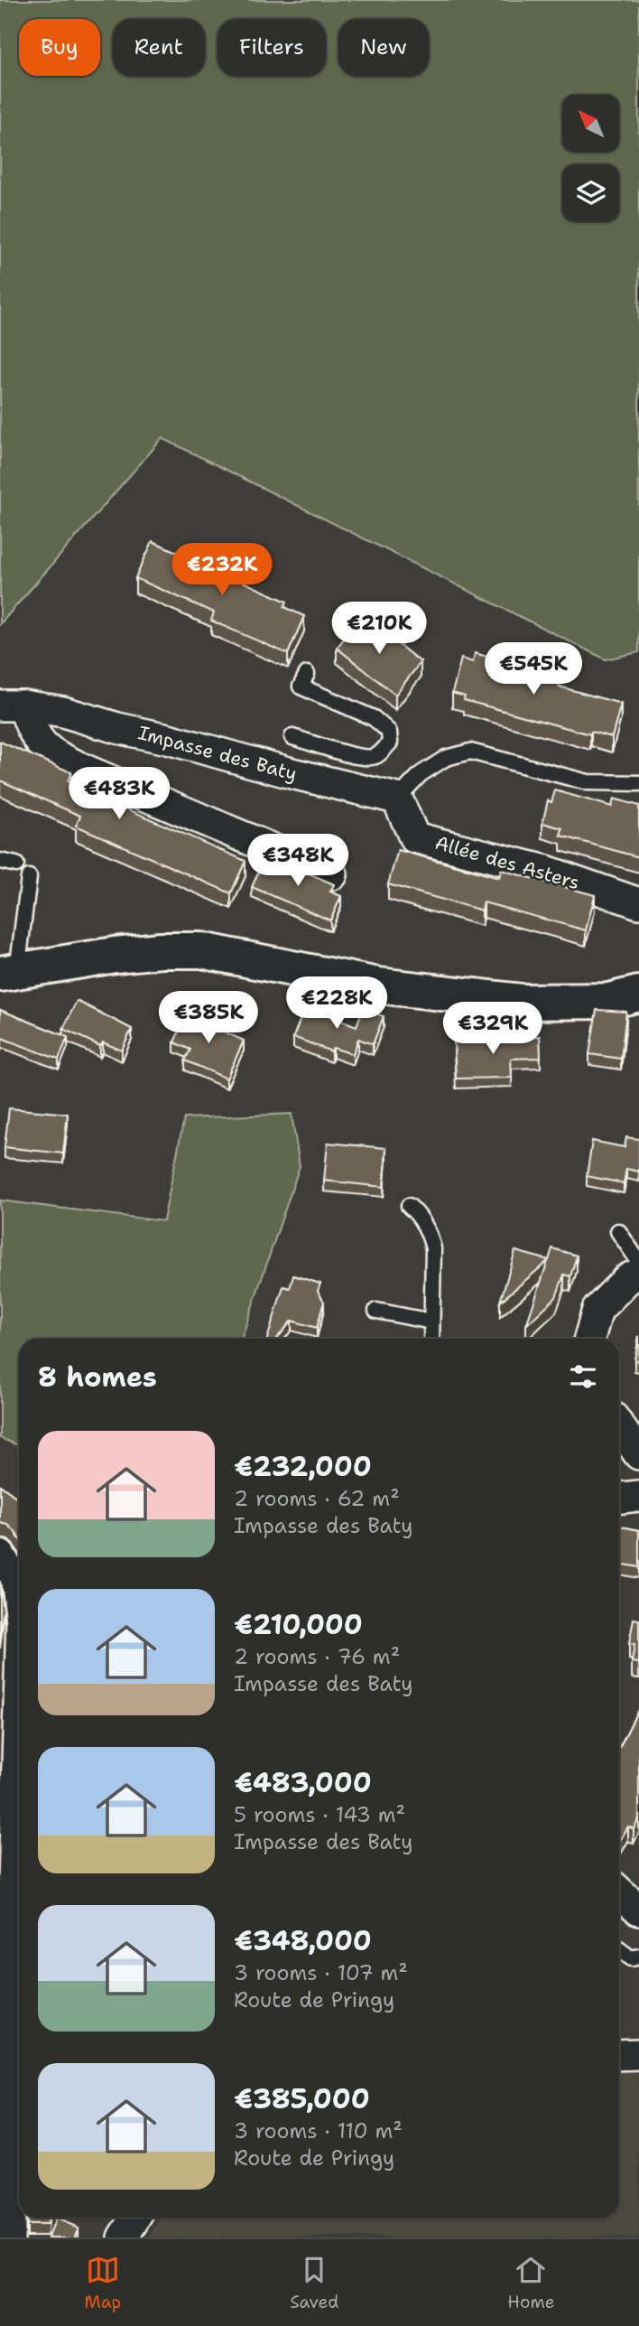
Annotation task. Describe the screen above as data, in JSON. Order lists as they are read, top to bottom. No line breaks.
{"streets":{"street":["Impasse des Baty","Allée des Asters"]},"crossings":[["Impasse des Baty","Allée des Asters"]],"north":"top left","page":{"chip":["Buy","Rent","Filters","New"],"price":["€232K","€210K","€545K","€483K","€348K","€228K","€385K","€329K"],"heading":"8 homes","list":[{"name":"€232,000","note":"2 rooms · 62 m² · Impasse des Baty"},{"name":"€210,000","note":"2 rooms · 76 m² · Impasse des Baty"},{"name":"€483,000","note":"5 rooms · 143 m² · Impasse des Baty"},{"name":"€348,000","note":"3 rooms · 107 m² · Route de Pringy"},{"name":"€385,000","note":"3 rooms · 110 m² · Route de Pringy"}],"tabs":["Map","Saved","Home"]}}
